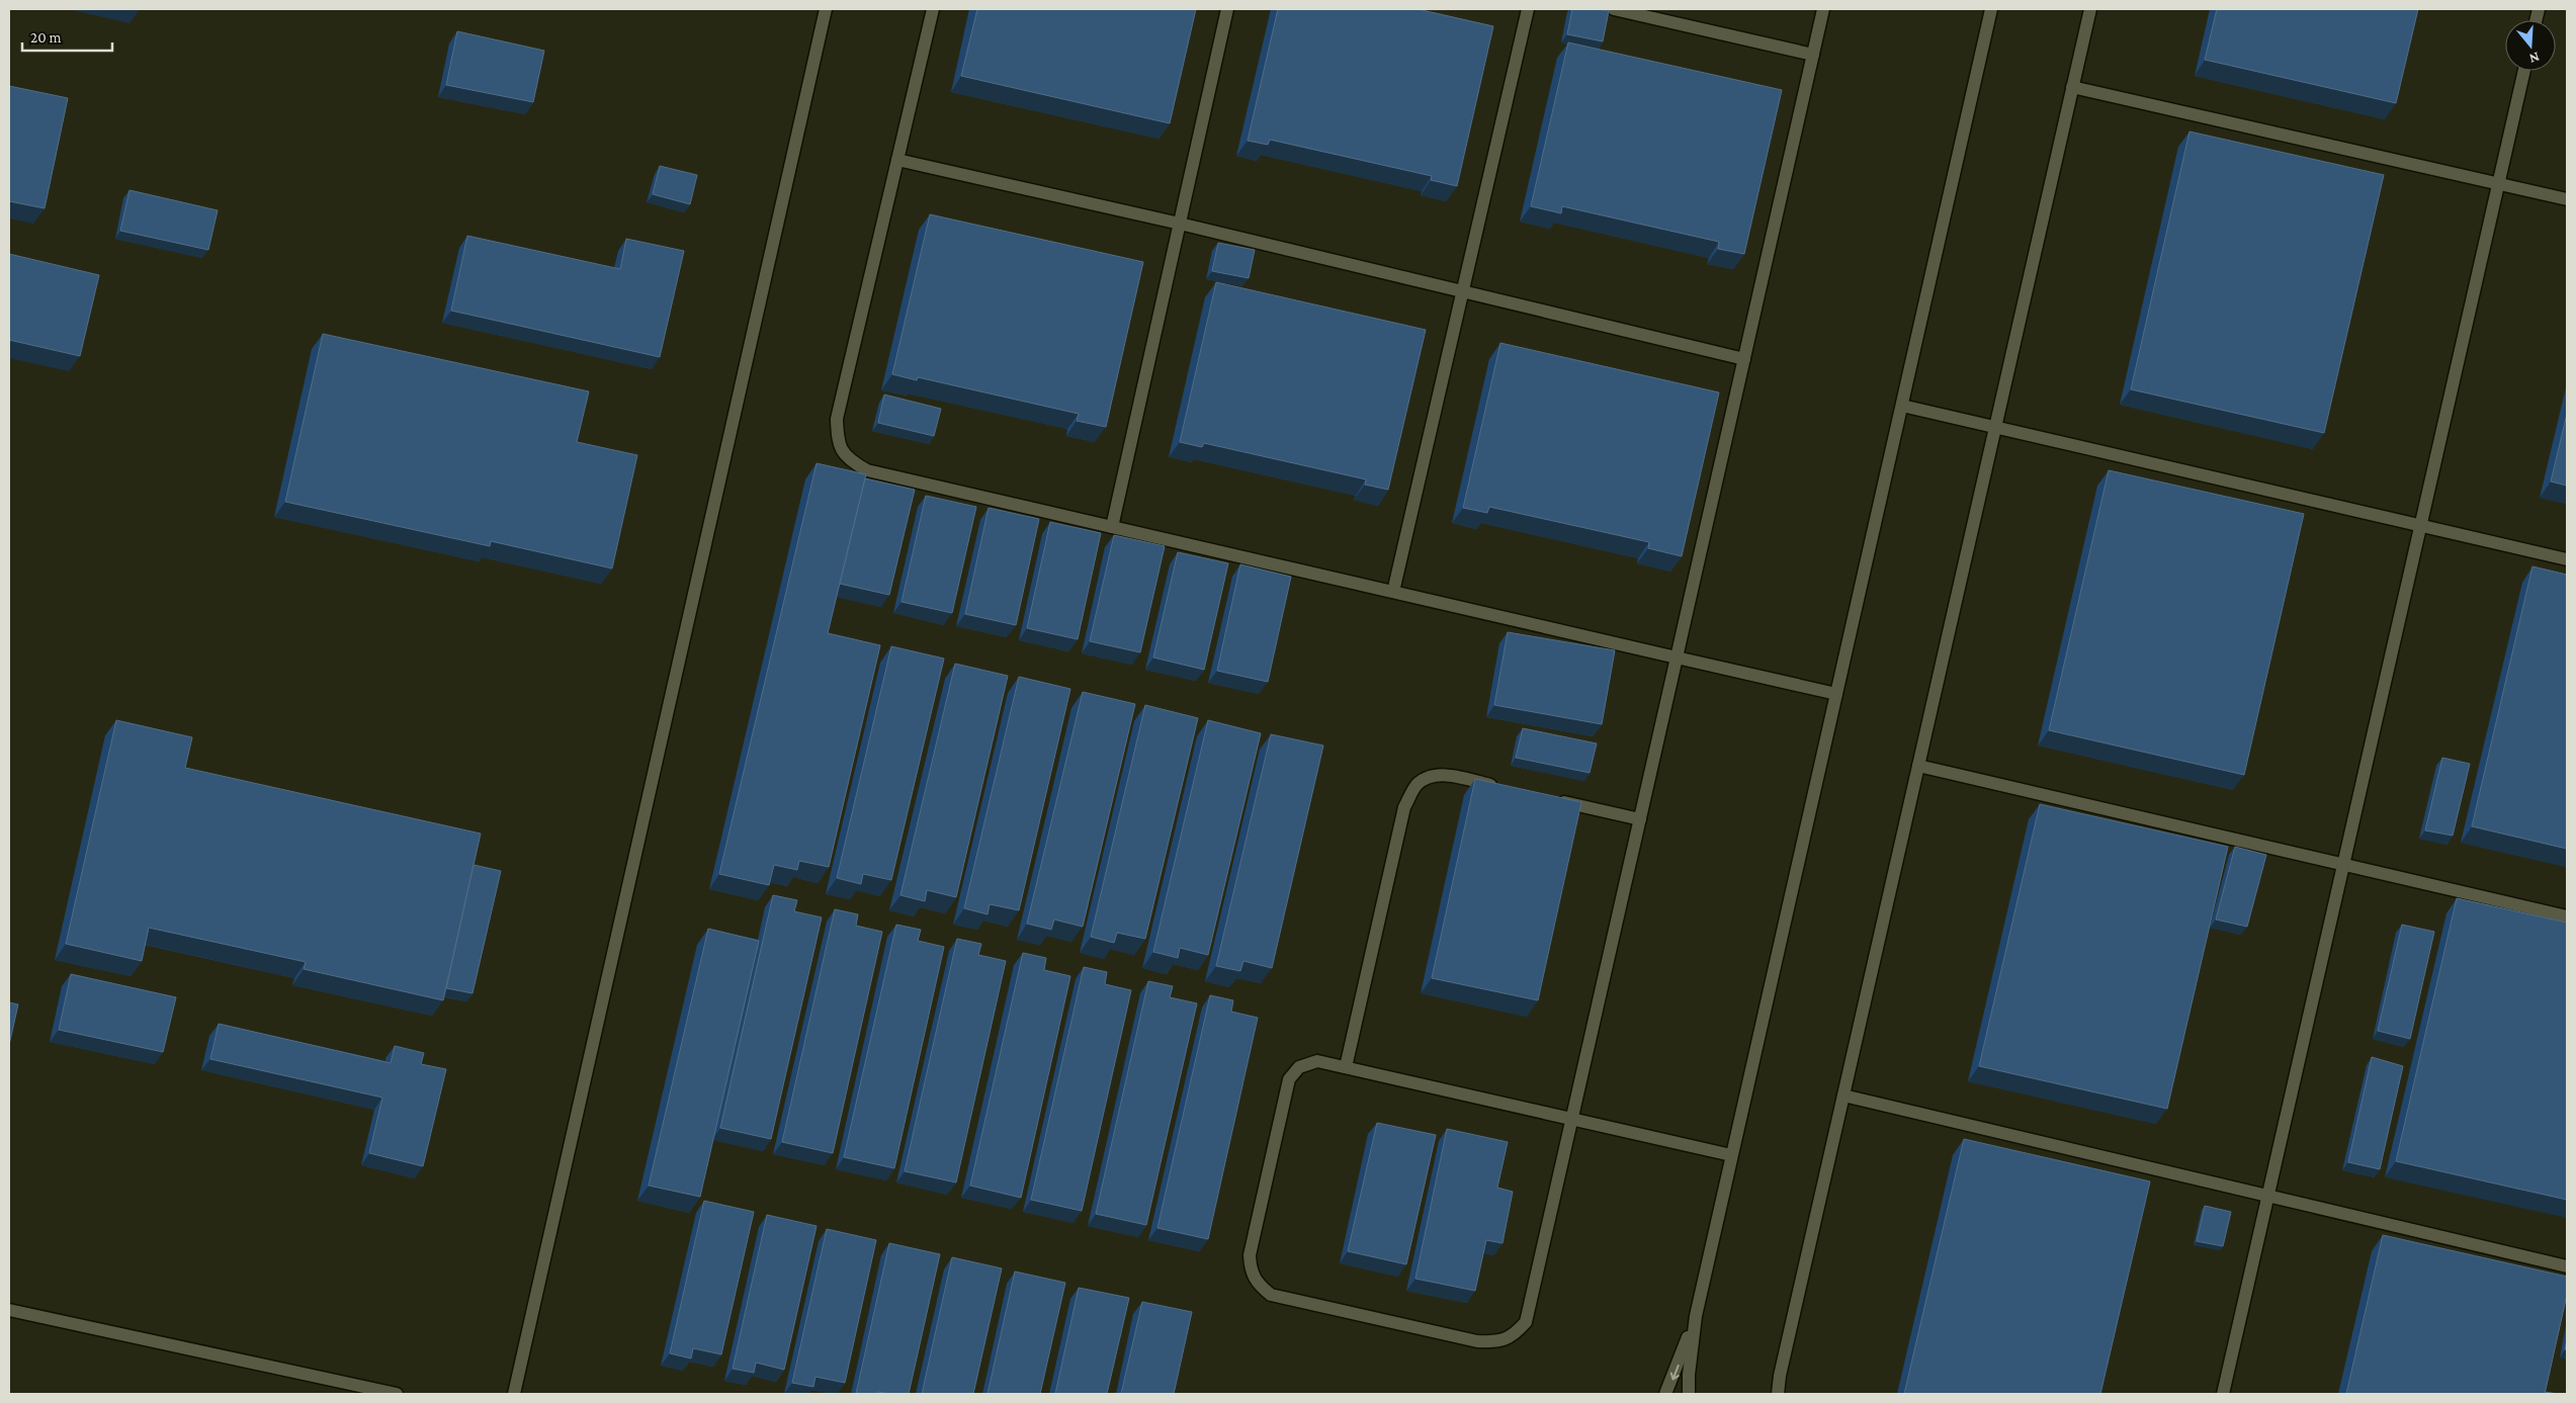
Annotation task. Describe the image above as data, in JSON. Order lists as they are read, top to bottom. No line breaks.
{"scale_bar":"20 m","north":"bottom"}
